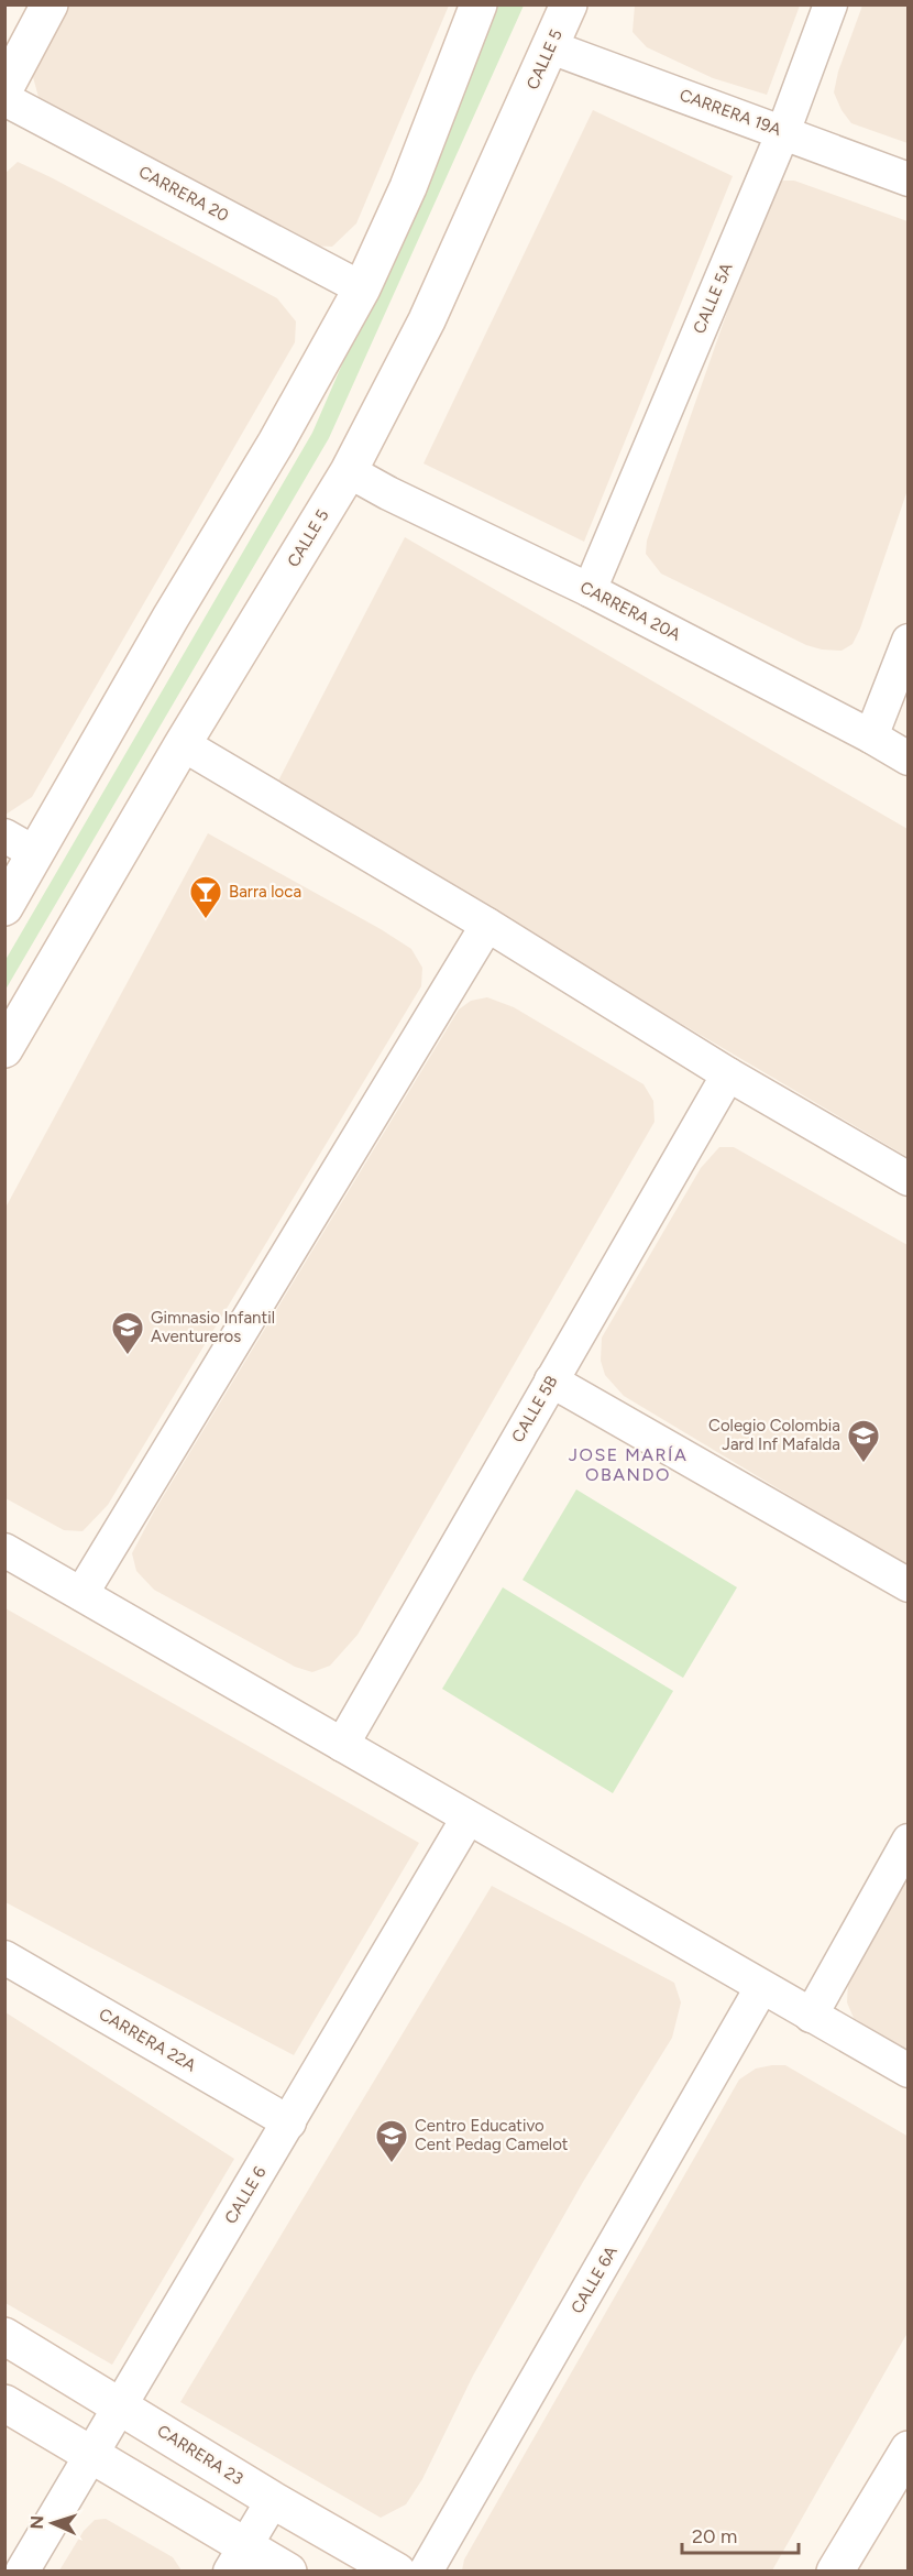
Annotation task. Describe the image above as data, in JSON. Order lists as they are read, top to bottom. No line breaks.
{"streets":{"main road":["CALLE 5","CARRERA 23"],"street":["CARRERA 19A","CARRERA 20","CALLE 5A","CARRERA 20A","CALLE 5B","CARRERA 22A","CALLE 6","CALLE 6A"]},"crossings":[["CALLE 5","CARRERA 19A"],["CALLE 5","CARRERA 20A"],["CARRERA 19A","CALLE 5A"],["CALLE 5A","CARRERA 20A"],["CARRERA 22A","CALLE 6"],["CALLE 6","CARRERA 23"]],"districts":["JOSE MARÍA OBANDO"],"places":{"bar":["Barra loca"],"school or university":["Gimnasio Infantil Aventureros","Colegio Colombia Jard Inf Mafalda","Centro Educativo Cent Pedag Camelot"]},"scale_bar":"20 m","north":"left"}
